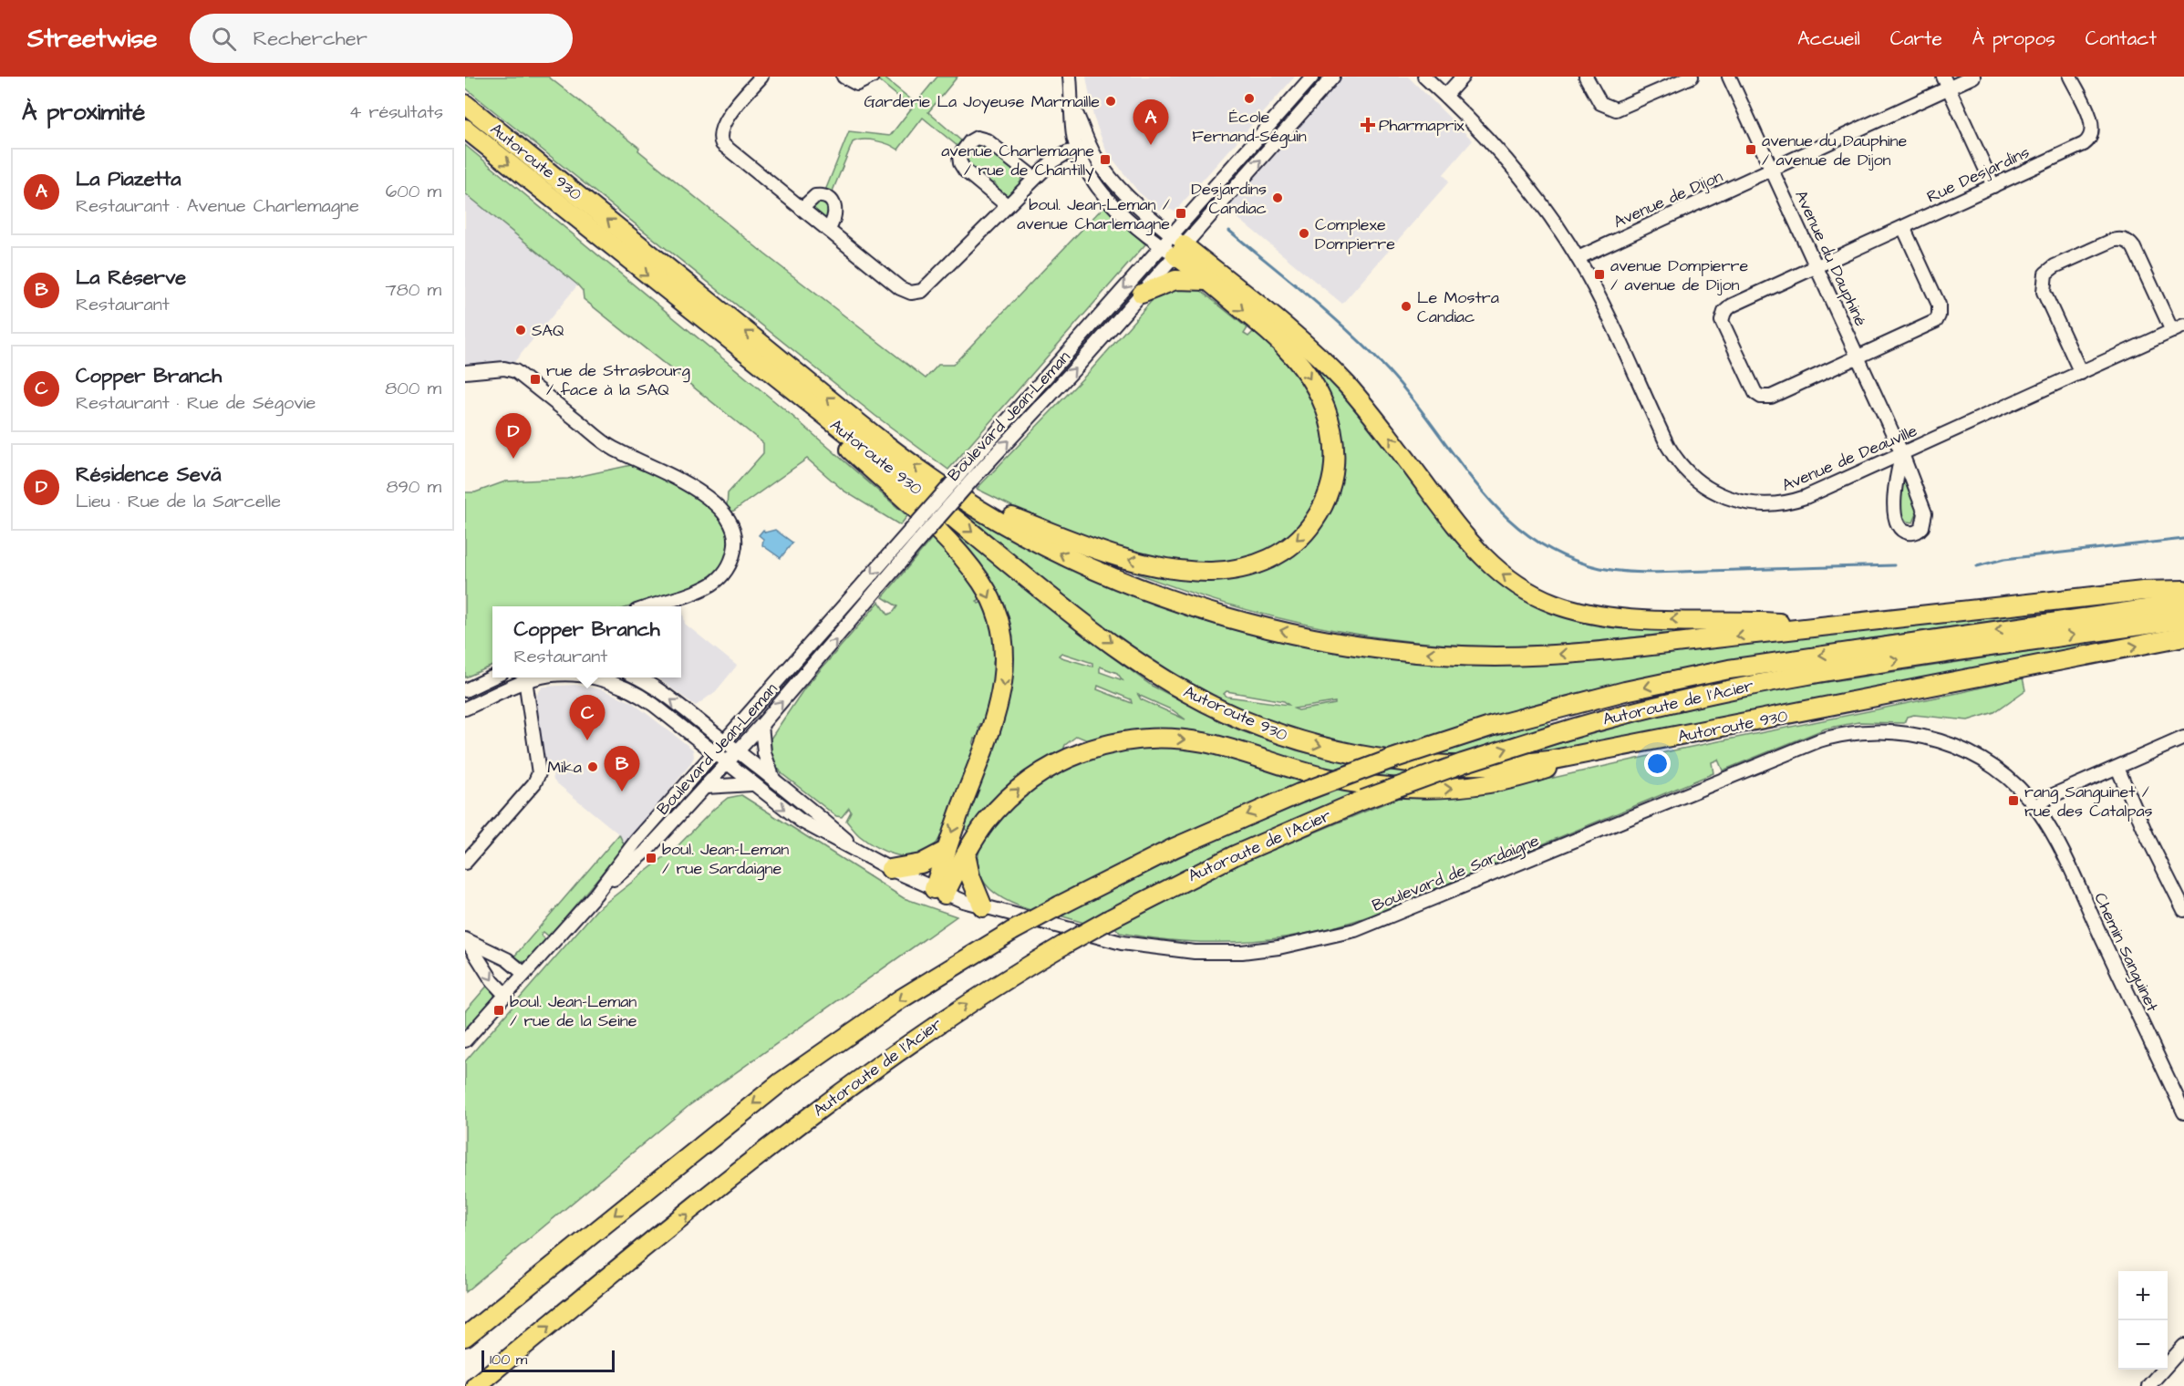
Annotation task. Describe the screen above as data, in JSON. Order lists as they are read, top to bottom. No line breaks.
{"streets":{"highway":["Autoroute 930","Autoroute de l'Acier"],"street":["Rue Desjardins","Avenue de Dijon","Avenue du Dauphiné","Boulevard Jean-Leman","Avenue de Deauville","Boulevard de Sardaigne","Chemin Sanguinet"]},"crossings":[["Rue Desjardins","Avenue du Dauphiné"],["Avenue de Dijon","Avenue du Dauphiné"],["Avenue de Dijon","Avenue de Deauville"],["Avenue du Dauphiné","Avenue de Deauville"],["Boulevard Jean-Leman","Boulevard de Sardaigne"],["Boulevard de Sardaigne","Chemin Sanguinet"]],"places":{"other":["École Fernand-Séguin","Garderie La Joyeuse Marmaille","Desjardins Candiac","Complexe Dompierre","Le Mostra Candiac","SAQ","Mika"],"health":["Pharmaprix"],"transit":["avenue du Dauphine / avenue de Dijon","avenue Charlemagne / rue de Chantilly","boul. Jean-Leman / avenue Charlemagne","avenue Dompierre / avenue de Dijon","rue de Strasbourg / face à la SAQ","rang Sanguinet / rue des Catalpas","boul. Jean-Leman / rue Sardaigne","boul. Jean-Leman / rue de la Seine"]},"scale_bar":"100 m","page":{"header":"Streetwise","search":"Rechercher","nav":["Accueil","Carte","À propos","Contact"],"heading":["À proximité","4 résultats"],"pins":["A","D","C","B"],"list":[{"mark":"A","name":"La Piazetta","note":"Restaurant · Avenue Charlemagne","value":"600 m"},{"mark":"B","name":"La Réserve","note":"Restaurant","value":"780 m"},{"mark":"C","name":"Copper Branch","note":"Restaurant · Rue de Ségovie","value":"800 m"},{"mark":"D","name":"Résidence Sevä","note":"Lieu · Rue de la Sarcelle","value":"890 m"}],"popup":["Copper Branch","Restaurant"],"map_buttons":["+","−"],"scale":"100 m"}}
